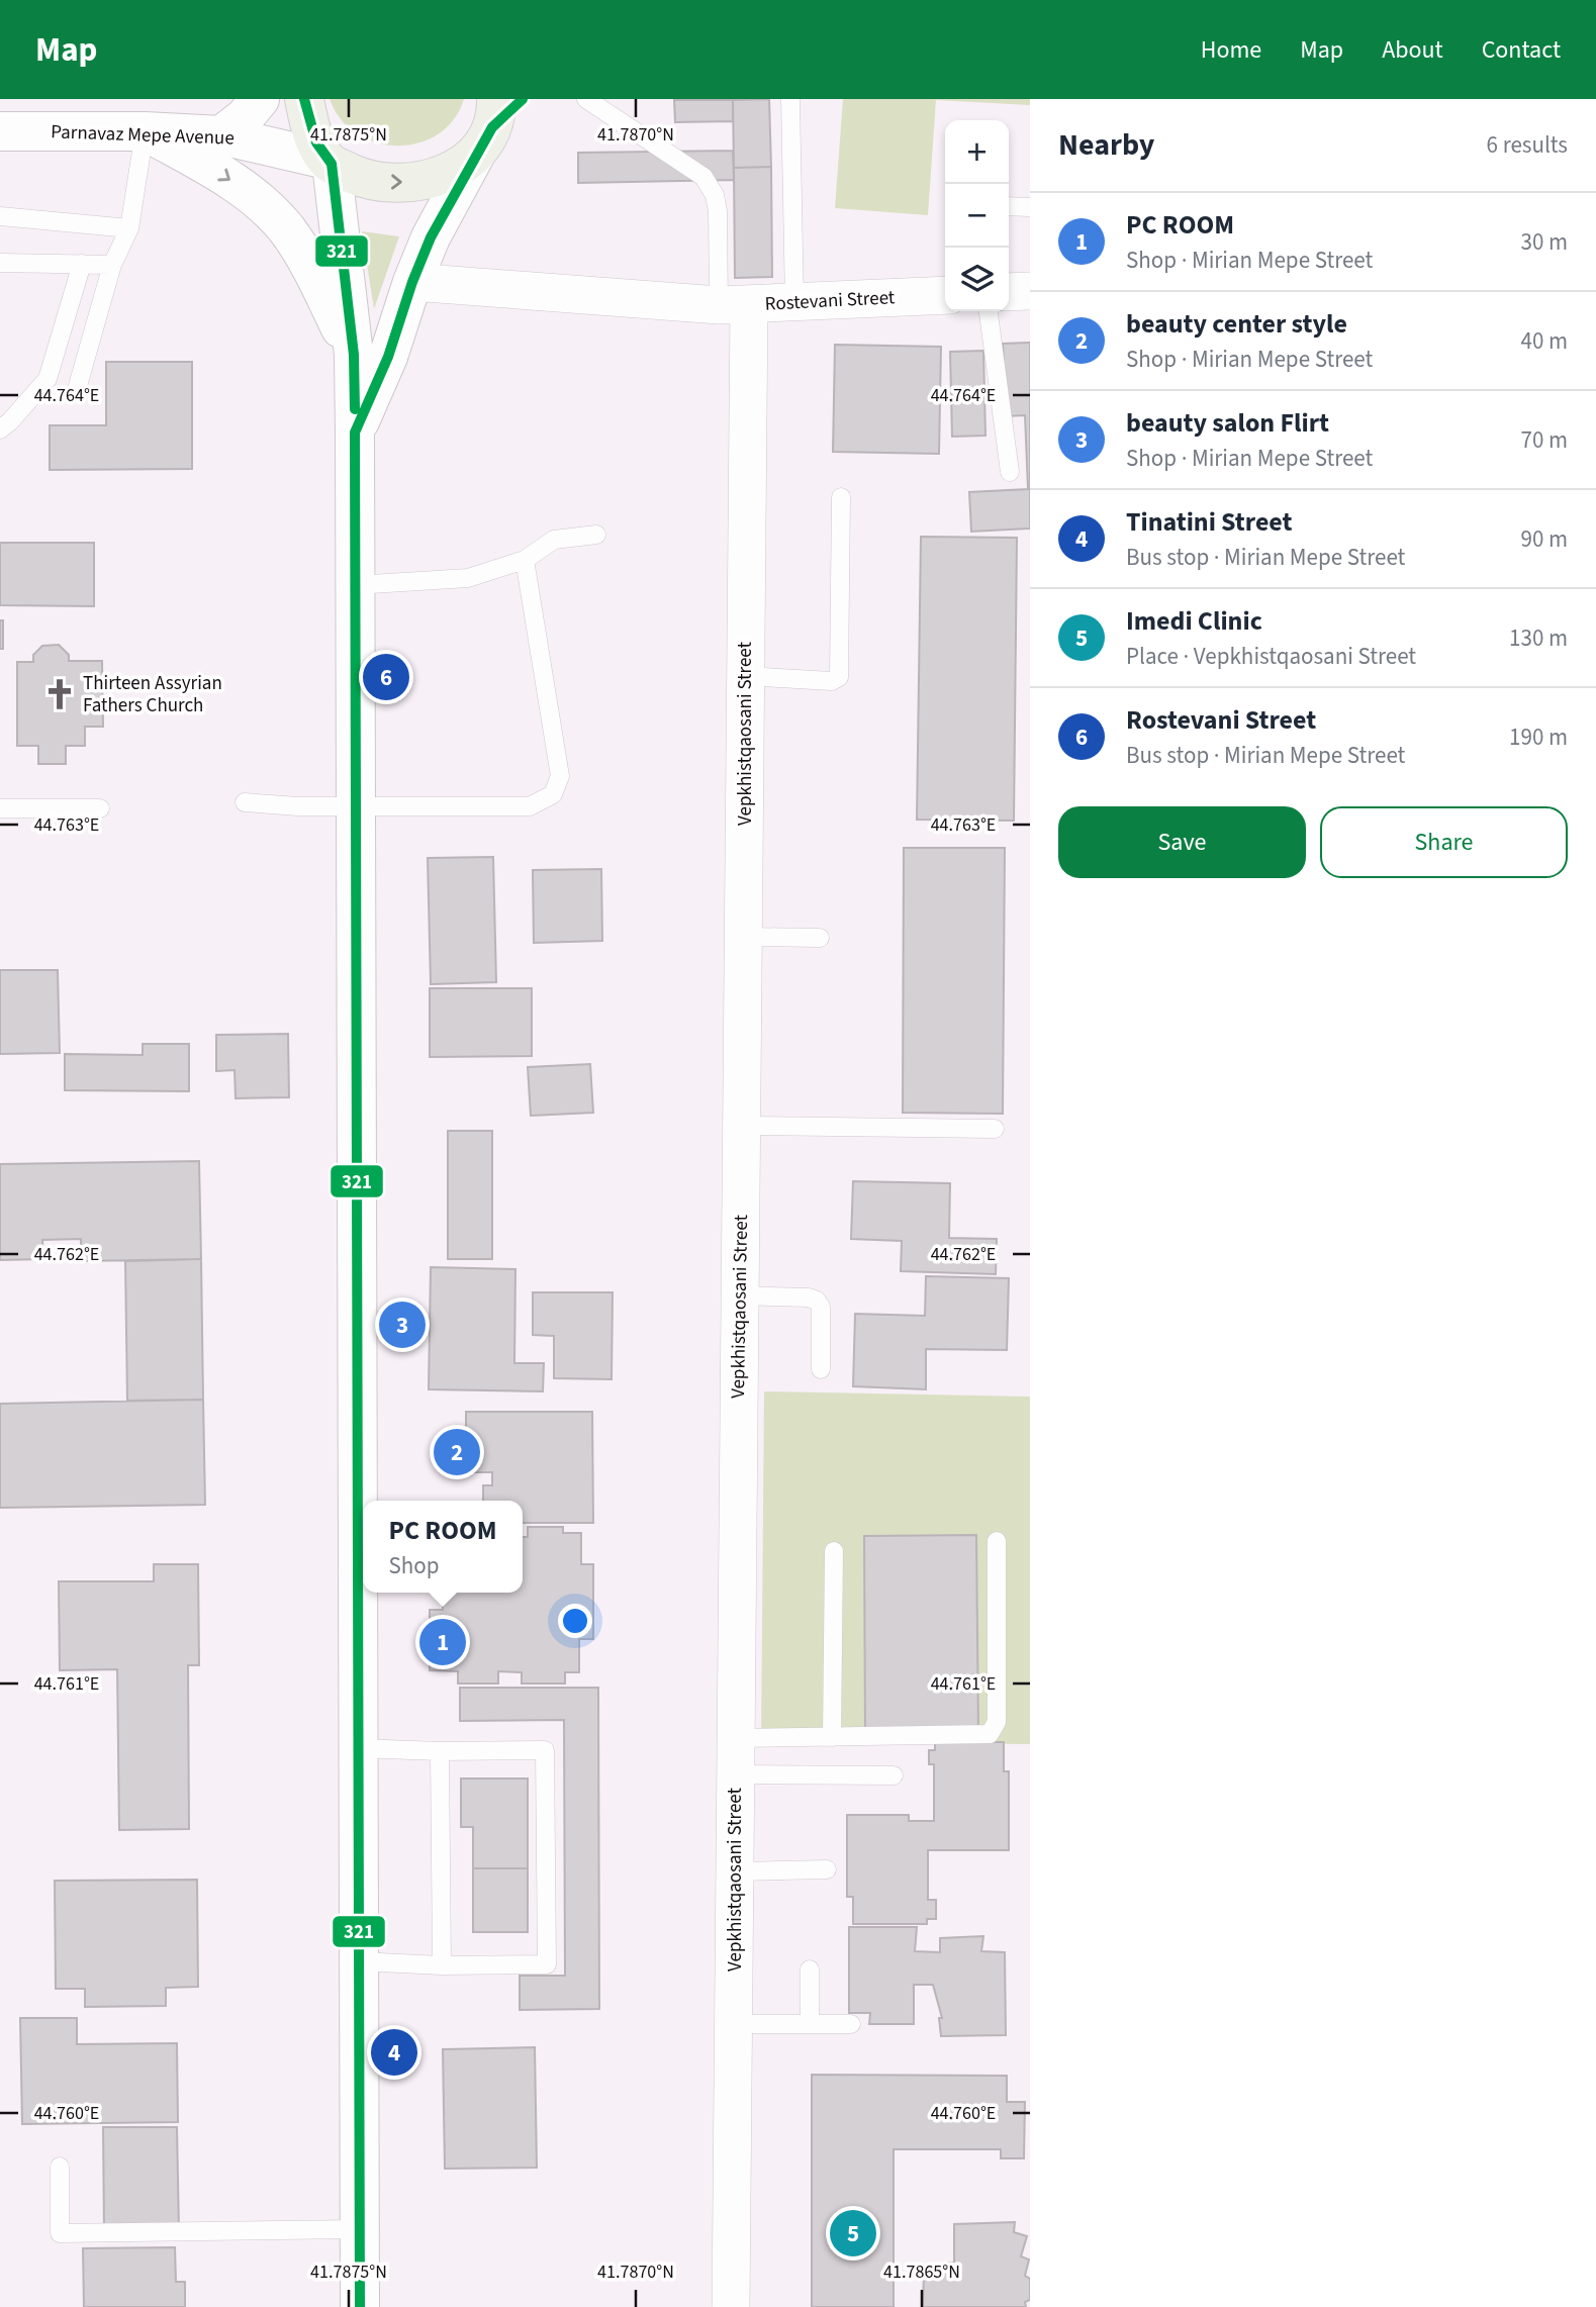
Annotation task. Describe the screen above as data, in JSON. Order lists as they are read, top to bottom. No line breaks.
{"streets":{"main road":["Parnavaz Mepe Avenue"],"street":["Rostevani Street","Vepkhistqaosani Street"]},"crossings":[["Rostevani Street","Vepkhistqaosani Street"]],"places":{"church":["Thirteen Assyrian Fathers Church"]},"lines":["transit line 321"],"page":{"header":"Map","nav":["Home","Map","About","Contact"],"heading":["Nearby","6 results"],"map_buttons":["+","−"],"list":[{"mark":"1","name":"PC ROOM","note":"Shop · Mirian Mepe Street","value":"30 m"},{"mark":"2","name":"beauty center style","note":"Shop · Mirian Mepe Street","value":"40 m"},{"mark":"3","name":"beauty salon Flirt","note":"Shop · Mirian Mepe Street","value":"70 m"},{"mark":"4","name":"Tinatini Street","note":"Bus stop · Mirian Mepe Street","value":"90 m"},{"mark":"5","name":"Imedi Clinic","note":"Place · Vepkhistqaosani Street","value":"130 m"},{"mark":"6","name":"Rostevani Street","note":"Bus stop · Mirian Mepe Street","value":"190 m"}],"pins":["6","3","2","1","4","5"],"buttons":["Save","Share"],"popup":["PC ROOM","Shop"]},"coordinates":["41.7875°N","41.7870°N","44.764°E","44.763°E","44.762°E","44.761°E","44.760°E","41.7865°N"]}
